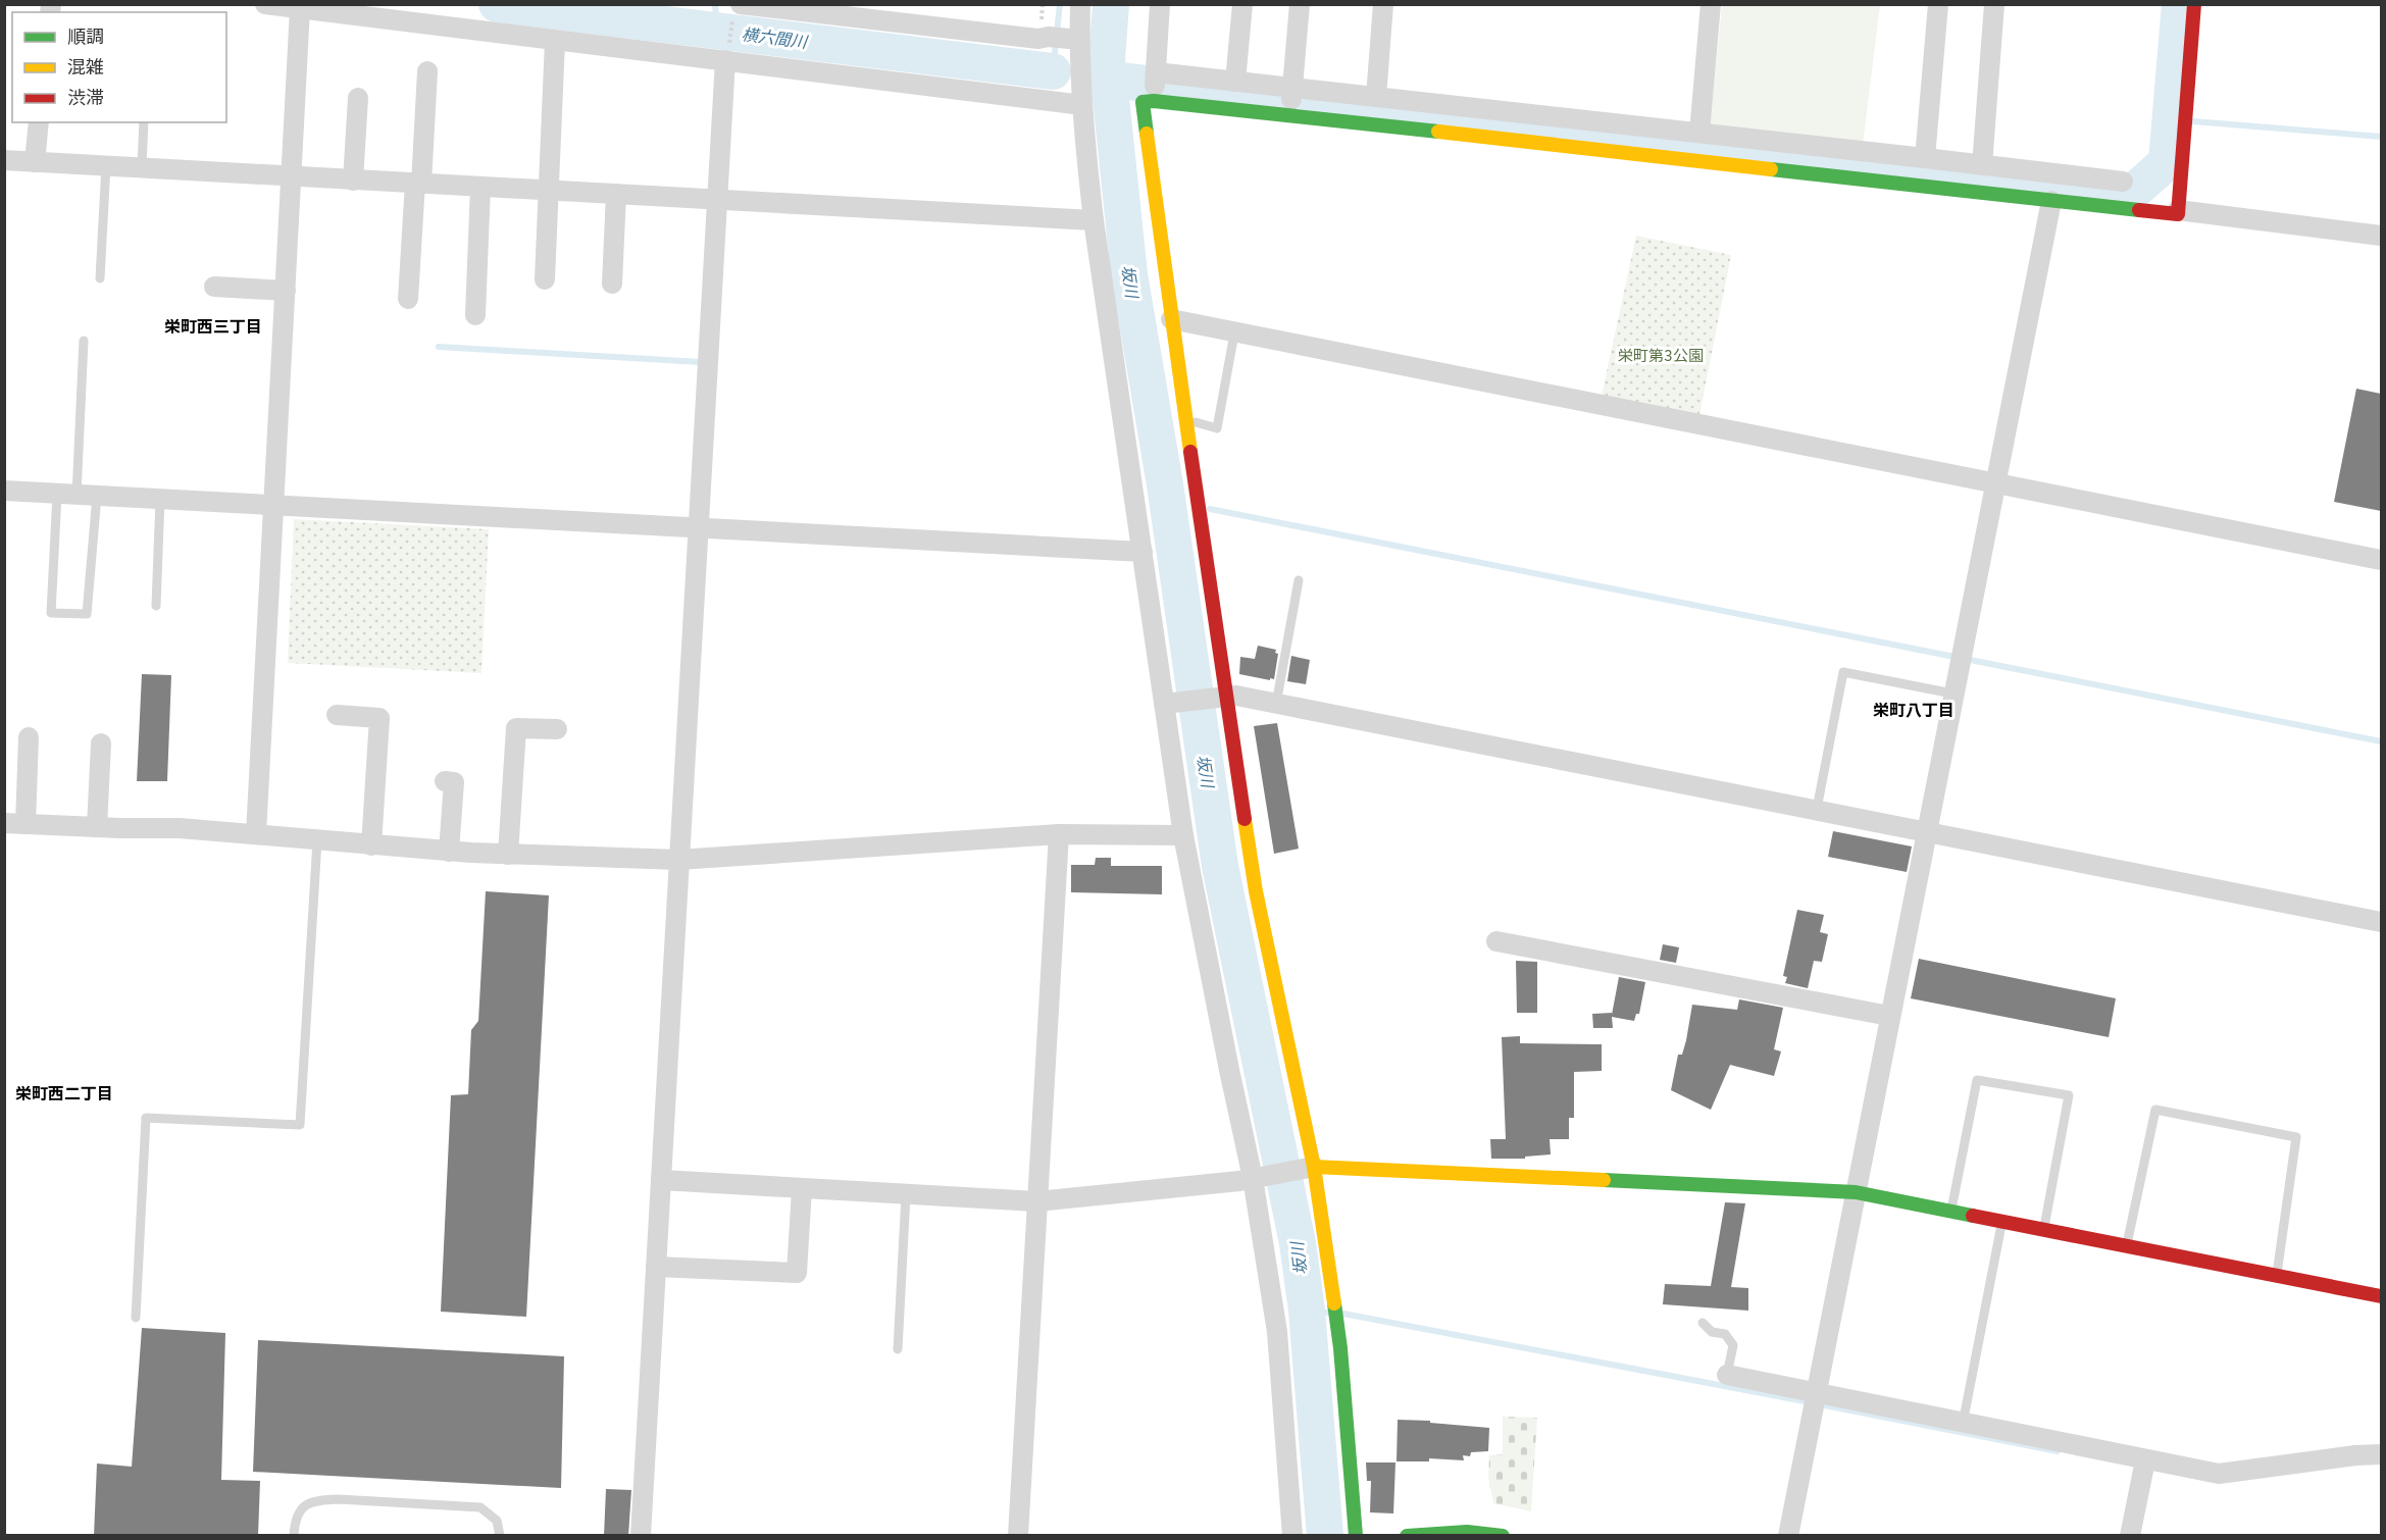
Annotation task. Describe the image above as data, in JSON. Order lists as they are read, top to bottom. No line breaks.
{"districts":["栄町西三丁目","栄町八丁目","栄町西二丁目"],"water":["横六間川","坂川"],"parks":["栄町第3公園"],"legend":["順調","混雑","渋滞"]}
